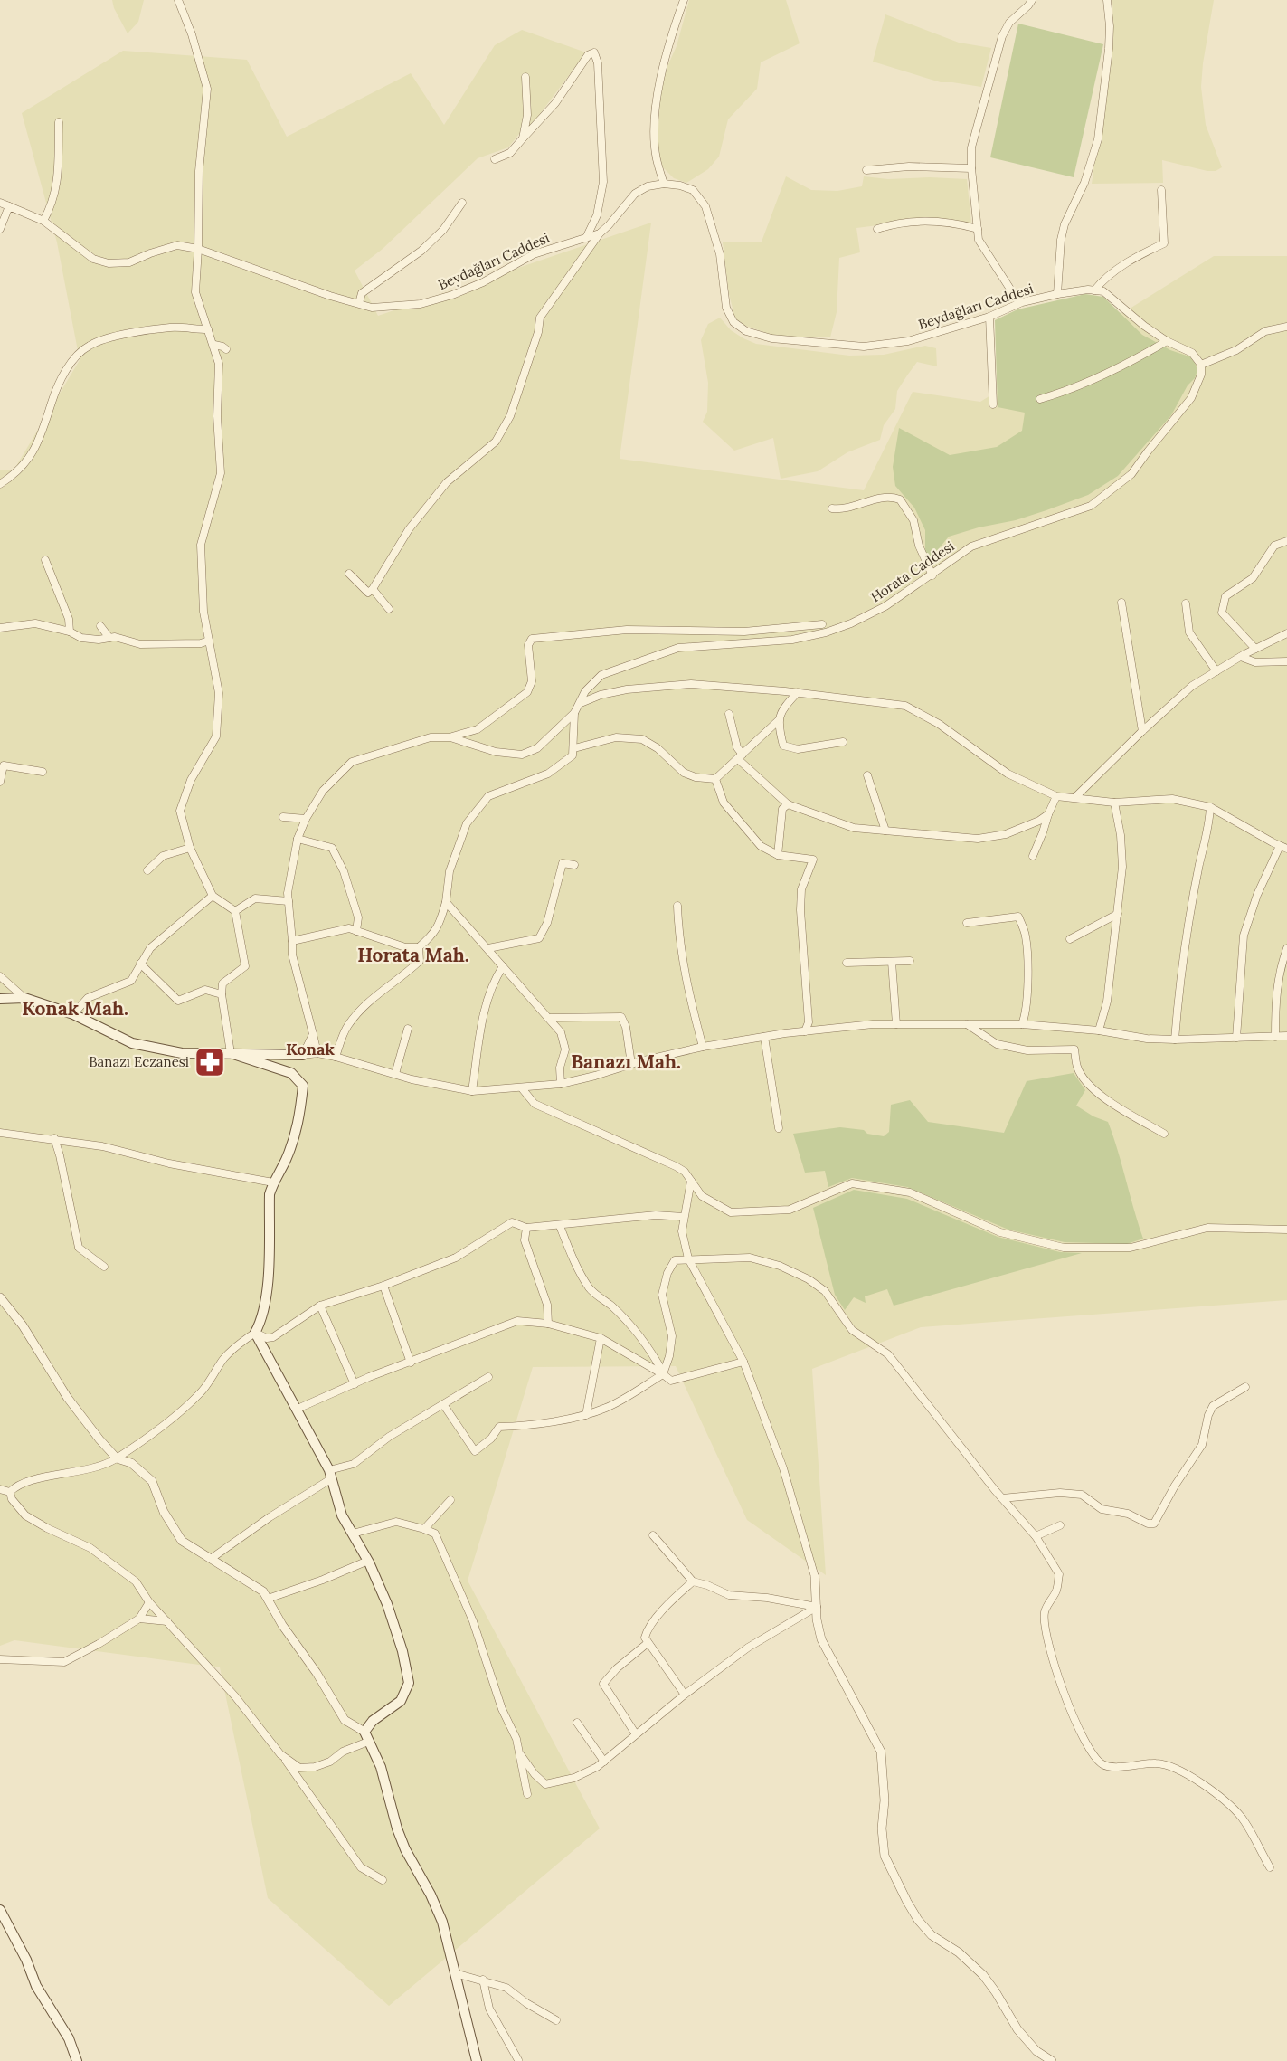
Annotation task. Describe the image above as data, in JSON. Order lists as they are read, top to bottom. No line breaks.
{"streets":{"street":["Beydağları Caddesi","Horata Caddesi"]},"districts":["Horata Mah.","Konak Mah.","Konak","Banazı Mah."],"places":{"pharmacy":["Banazı Eczanesi"]}}
